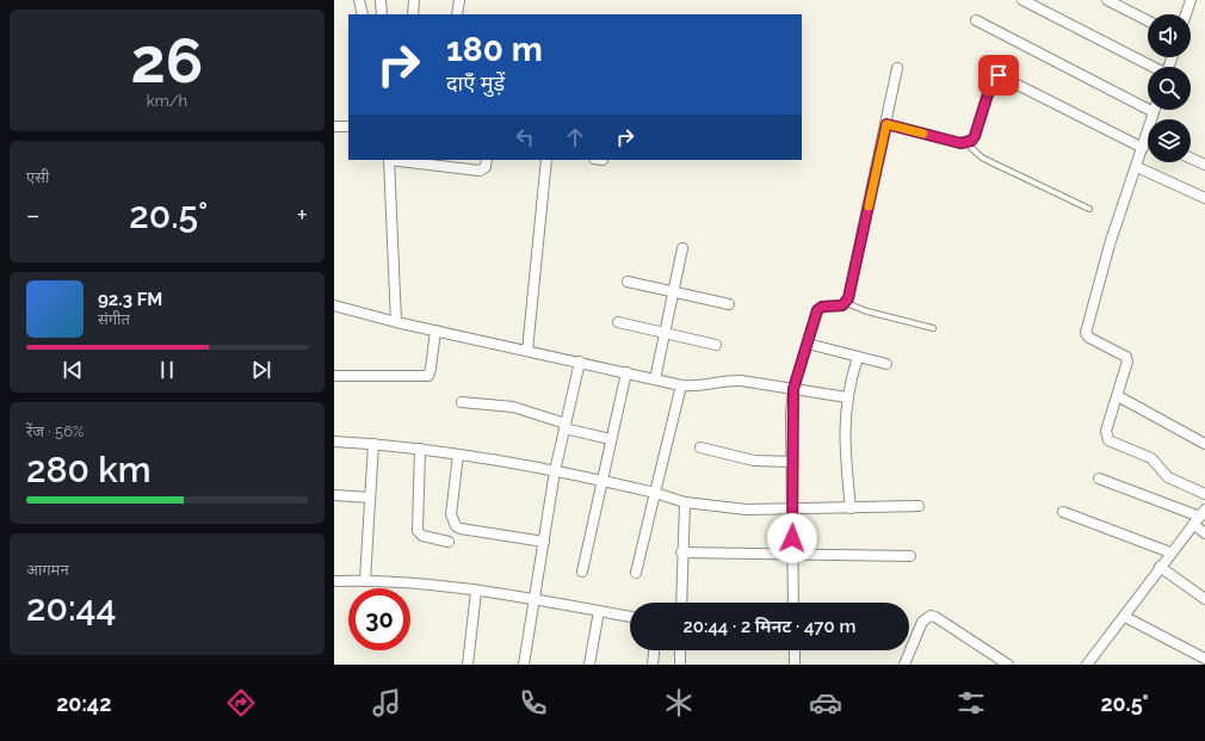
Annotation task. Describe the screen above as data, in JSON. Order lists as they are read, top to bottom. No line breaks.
{"page":{"tile":[["26","km/h"],"एसी",["रेंज · 56%","280 km"],["आगमन","20:44"]],"turn":["180 m","दाएँ मुड़ें"],"heat":["−","20.5°","+"],"song":["92.3 FM","संगीत"],"limit":"30","trip":"20:44 · 2 मिनट · 470 m","tabs":["20:42","20.5°"]}}
